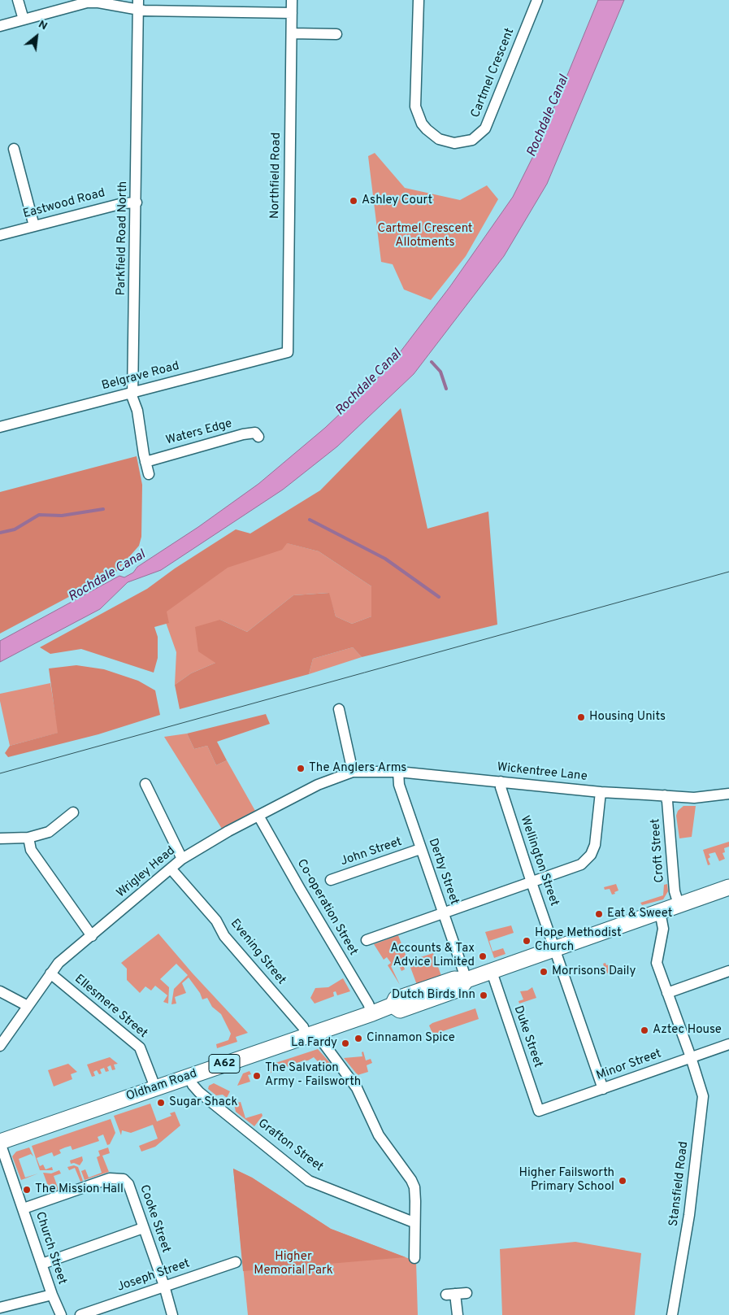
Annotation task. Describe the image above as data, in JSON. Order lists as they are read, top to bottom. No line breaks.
{"streets":{"highway":["A62","Oldham Road"],"street":["Cartmel Crescent","Northfield Road","Eastwood Road","Parkfield Road North","Belgrave Road","Waters Edge","Wickentree Lane","Croft Street","John Street","Wellington Street","Derby Street","Wrigley Head","Co-operation Street","Evening Street","Ellesmere Street","Duke Street","Minor Street","Grafton Street","Stansfield Road","Cooke Street","Church Street","Joseph Street"]},"crossings":[["Northfield Road","Belgrave Road"],["Eastwood Road","Parkfield Road North"],["Parkfield Road North","Belgrave Road"],["Parkfield Road North","Waters Edge"],["Wickentree Lane","Croft Street"],["Wickentree Lane","Wellington Street"],["Wickentree Lane","Derby Street"],["Wickentree Lane","Wrigley Head"],["Croft Street","Oldham Road"],["John Street","Derby Street"],["Wellington Street","Minor Street"],["Wellington Street","Oldham Road"],["Derby Street","Oldham Road"],["Wrigley Head","Co-operation Street"],["Wrigley Head","Evening Street"],["Wrigley Head","Ellesmere Street"],["Co-operation Street","Oldham Road"],["Evening Street","Oldham Road"],["Evening Street","Grafton Street"],["Ellesmere Street","Oldham Road"],["Duke Street","Minor Street"],["Duke Street","Oldham Road"],["Minor Street","Stansfield Road"],["Oldham Road","Grafton Street"],["Oldham Road","Stansfield Road"],["Oldham Road","Church Street"],["Cooke Street","Church Street"],["Cooke Street","Joseph Street"]],"water":["Rochdale Canal"],"parks":["Cartmel Crescent Allotments","Higher Memorial Park"],"places":["Ashley Court","Housing Units","The Anglers Arms","Eat & Sweet","Hope Methodist Church","Accounts & Tax Advice Limited","Morrisons Daily","Dutch Birds Inn","Aztec House","Cinnamon Spice","La Fardy","The Salvation Army - Failsworth","Sugar Shack","Higher Failsworth Primary School","The Mission Hall"],"north":"top right"}
